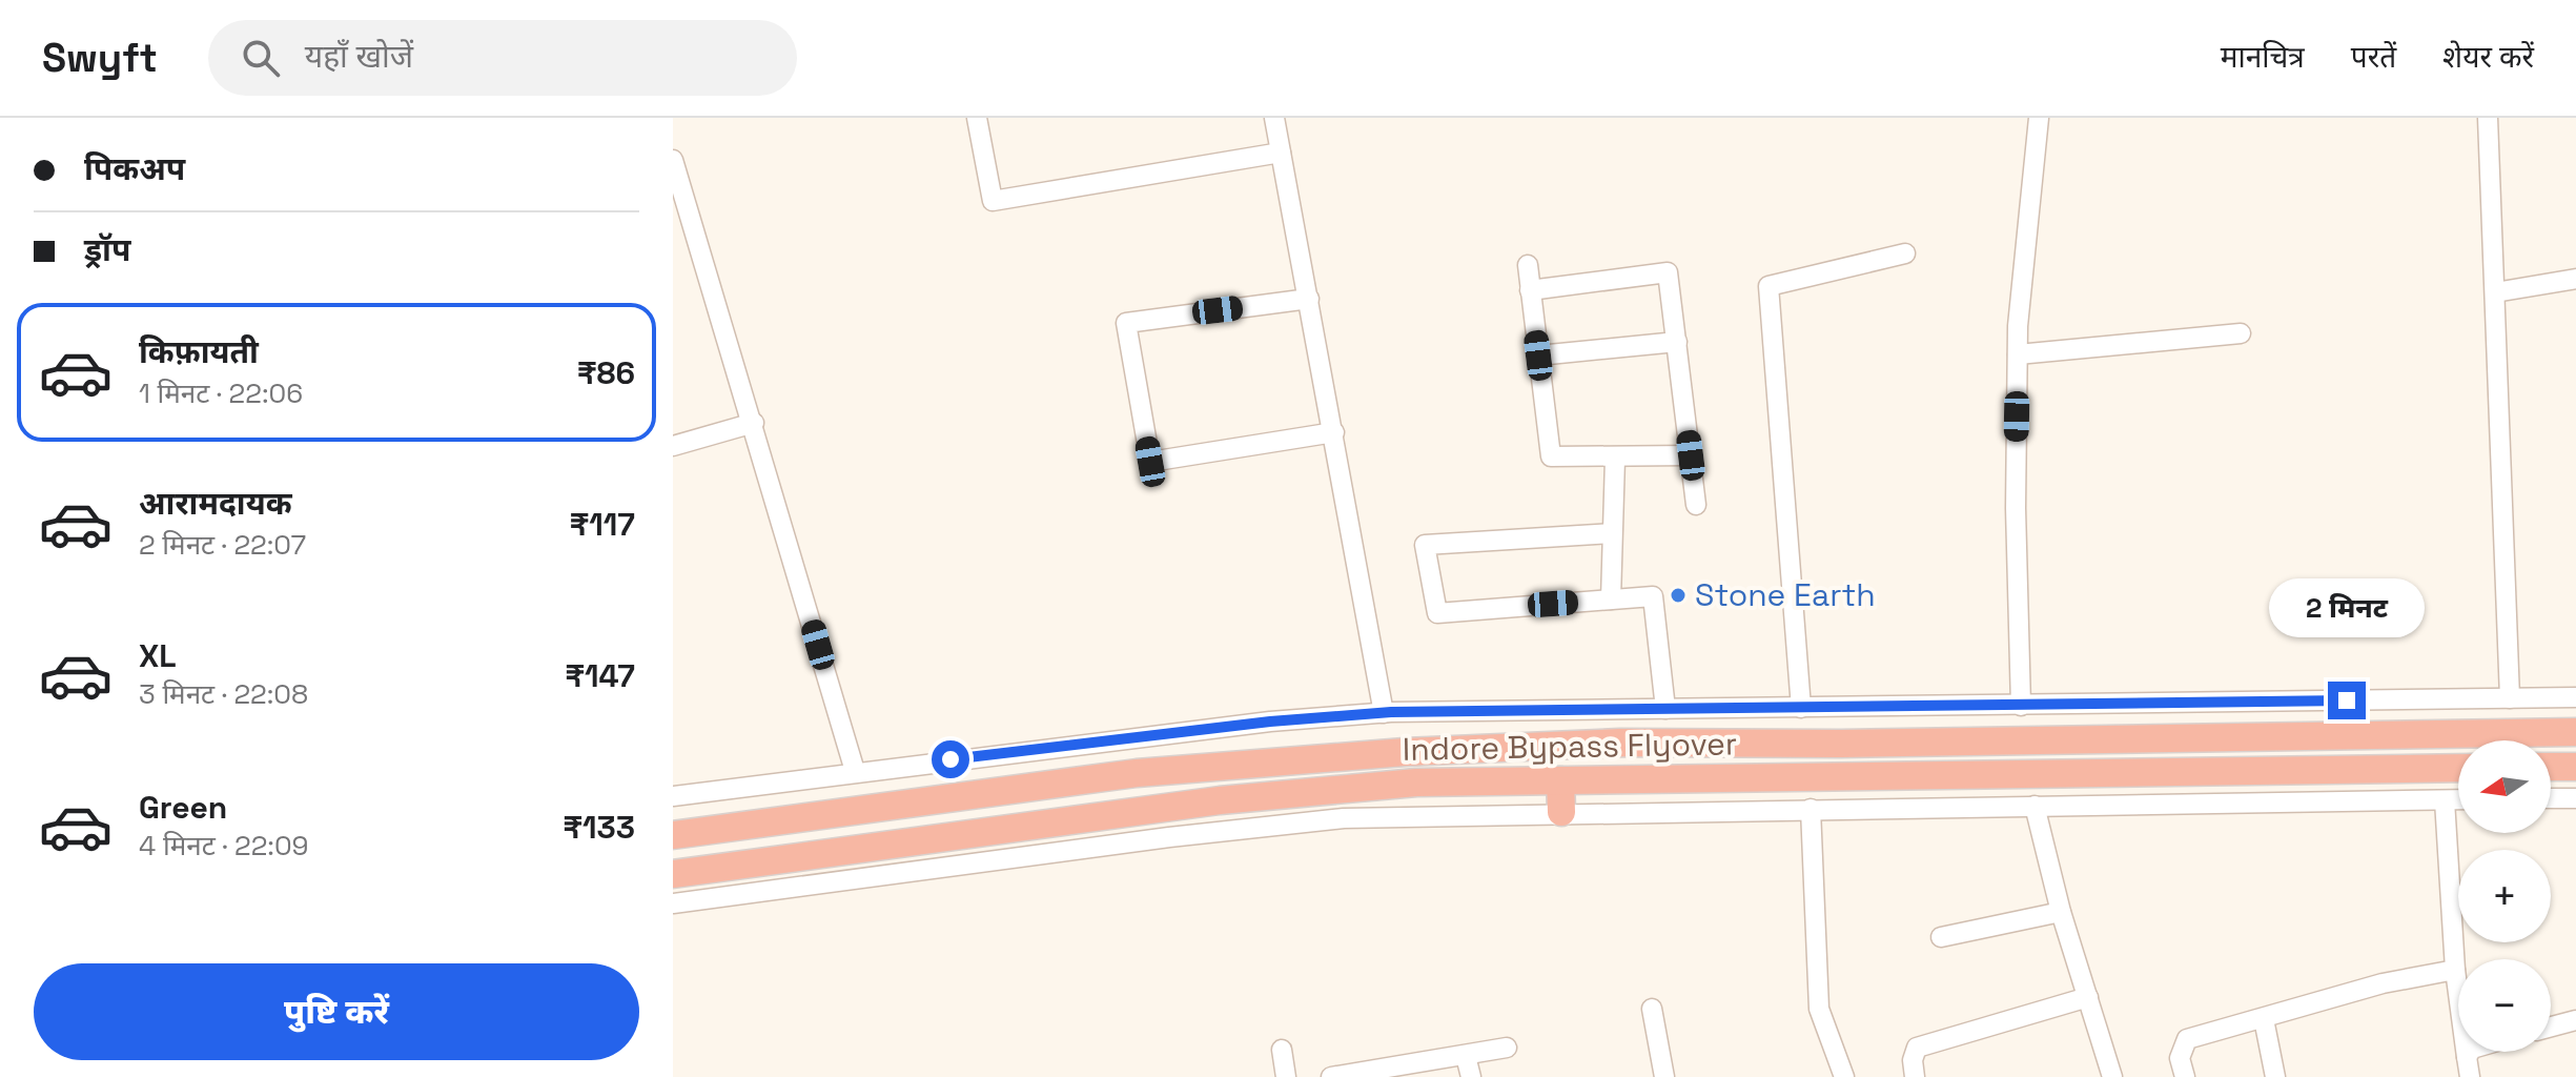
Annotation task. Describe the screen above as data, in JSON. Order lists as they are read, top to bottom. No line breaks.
{"streets":{"highway":["Indore Bypass Flyover"]},"places":["Stone Earth"],"north":"left","page":{"header":"Swyft","search":"यहाँ खोजें","nav":["मानचित्र","परतें","शेयर करें"],"banner":["पिकअप","ड्रॉप"],"list":[{"name":"किफ़ायती","note":"1 मिनट · 22:06","value":"₹86"},{"name":"आरामदायक","note":"2 मिनट · 22:07","value":"₹117"},{"name":"XL","note":"3 मिनट · 22:08","value":"₹147"},{"name":"Green","note":"4 मिनट · 22:09","value":"₹133"}],"bubble":"2 मिनट","map_buttons":["+","−"],"buttons":"पुष्टि करें"}}
